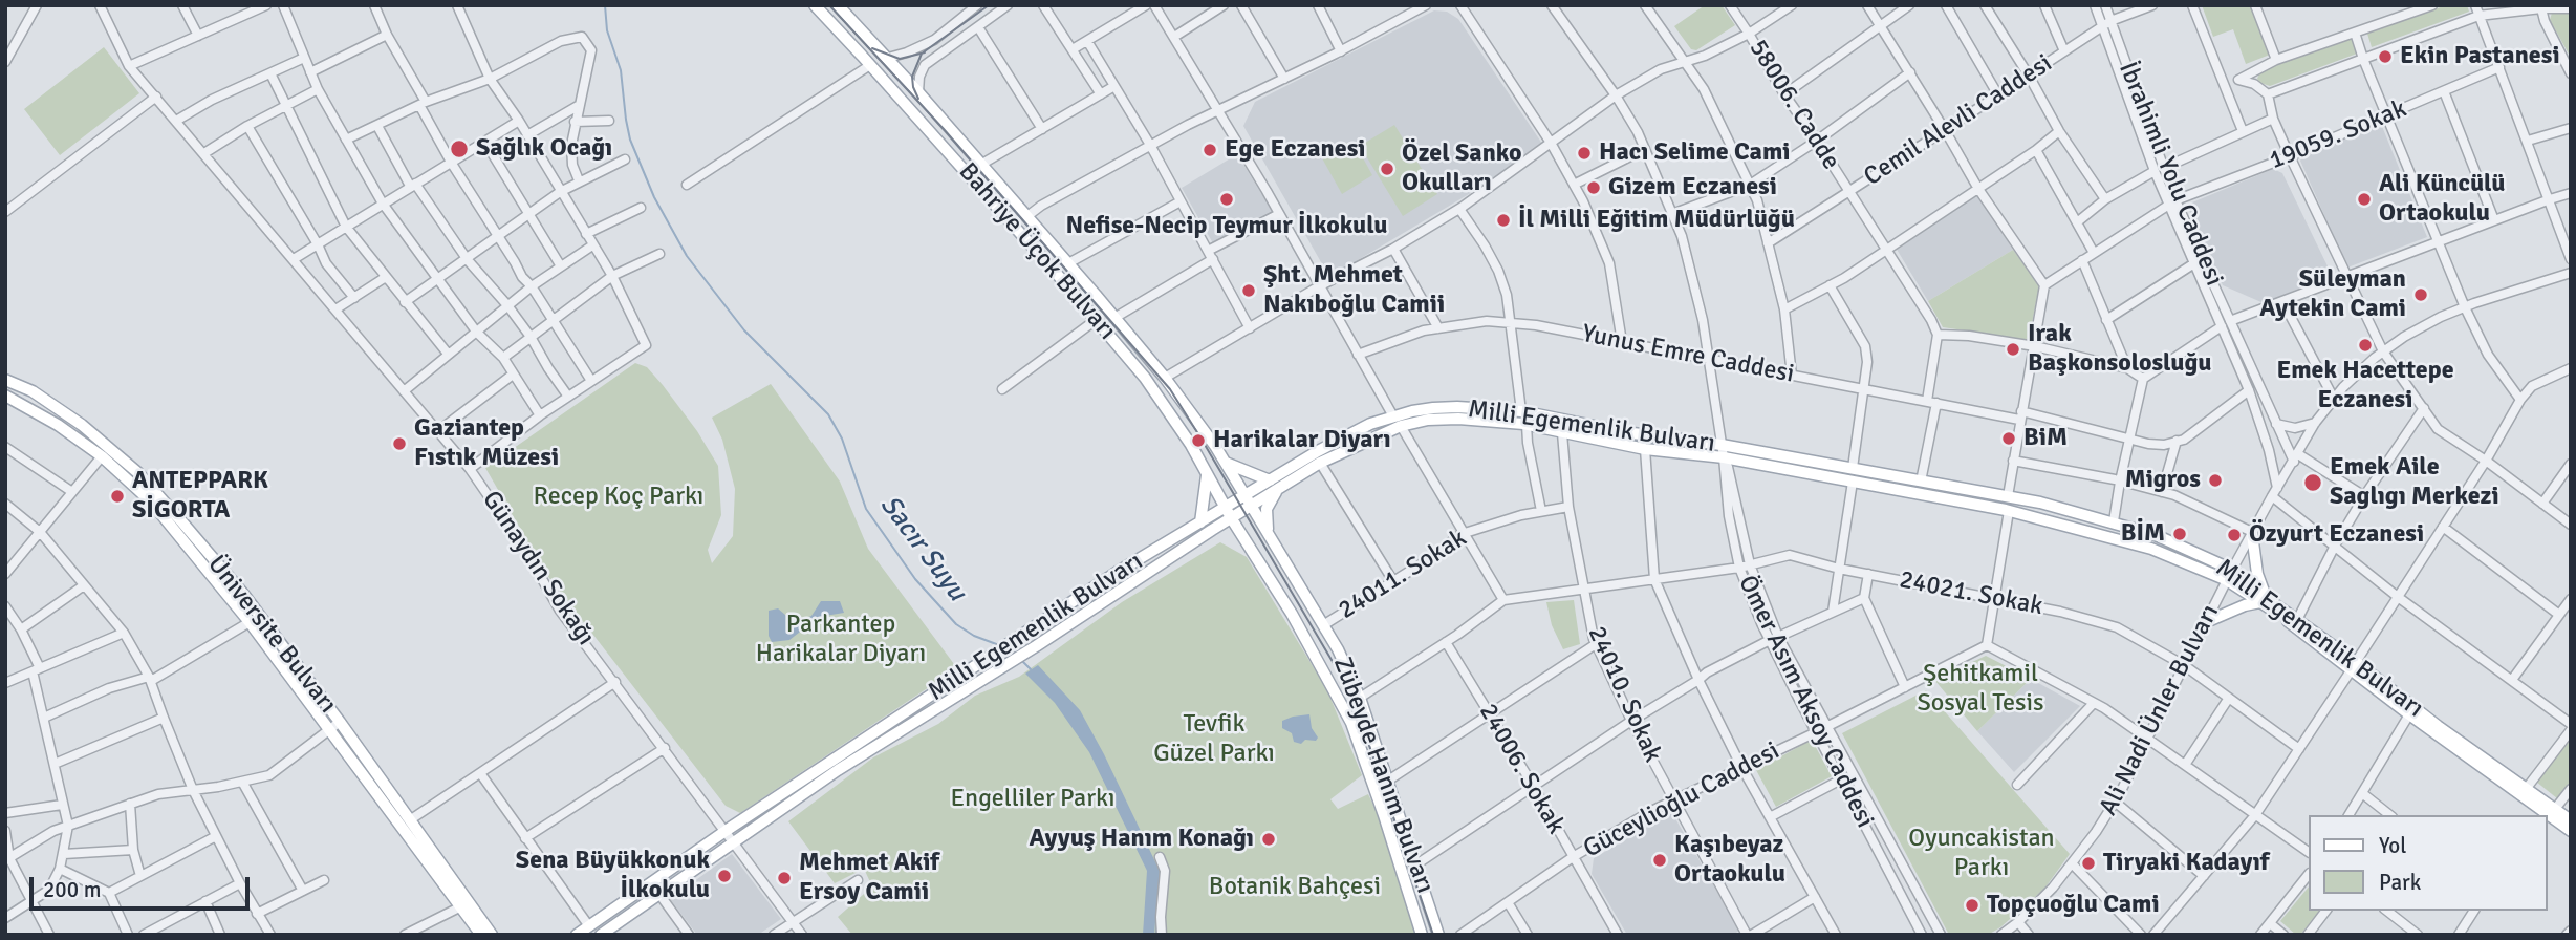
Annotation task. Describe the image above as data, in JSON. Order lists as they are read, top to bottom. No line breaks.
{"streets":{"main road":["Bahriye Üçok Bulvarı","Milli Egemenlik Bulvarı","Üniversite Bulvarı","Zübeyde Hanım Bulvarı"],"street":["58006. Cadde","Cemil Alevli Caddesi","19059. Sokak","İbrahimli Yolu Caddesi","Yunus Emre Caddesi","Günaydın Sokağı","24011. Sokak","24021. Sokak","24010. Sokak","Ömer Asım Aksoy Caddesi","Ali Nadi Ünler Bulvarı","24006. Sokak","Güceylioğlu Caddesi"]},"crossings":[["58006. Cadde","Cemil Alevli Caddesi"],["Cemil Alevli Caddesi","İbrahimli Yolu Caddesi"],["19059. Sokak","İbrahimli Yolu Caddesi"],["İbrahimli Yolu Caddesi","Ali Nadi Ünler Bulvarı"],["Bahriye Üçok Bulvarı","Milli Egemenlik Bulvarı"],["Bahriye Üçok Bulvarı","Zübeyde Hanım Bulvarı"],["Milli Egemenlik Bulvarı","Günaydın Sokağı"],["Milli Egemenlik Bulvarı","24010. Sokak"],["Milli Egemenlik Bulvarı","Ömer Asım Aksoy Caddesi"],["Milli Egemenlik Bulvarı","Ali Nadi Ünler Bulvarı"],["Milli Egemenlik Bulvarı","Zübeyde Hanım Bulvarı"],["24011. Sokak","24010. Sokak"],["24011. Sokak","Zübeyde Hanım Bulvarı"],["24021. Sokak","24010. Sokak"],["24021. Sokak","Ömer Asım Aksoy Caddesi"],["24021. Sokak","Ali Nadi Ünler Bulvarı"],["24010. Sokak","Güceylioğlu Caddesi"],["Ömer Asım Aksoy Caddesi","Güceylioğlu Caddesi"],["24006. Sokak","Güceylioğlu Caddesi"]],"water":["Sacır Suyu"],"parks":["Recep Koç Parkı","Parkantep Harikalar Diyarı","Şehitkamil Sosyal Tesis","Tevfik Güzel Parkı","Engelliler Parkı","Oyuncakistan Parkı","Botanik Bahçesi"],"places":["Ekin Pastanesi","Sağlık Ocağı","Ege Eczanesi","Hacı Selime Cami","Özel Sanko Okulları","Gizem Eczanesi","Nefise-Necip Teymur İlkokulu","Ali Küncülü Ortaokulu","İl Milli Eğitim Müdürlüğü","Şht. Mehmet Nakıboğlu Camii","Süleyman Aytekin Cami","Emek Hacettepe Eczanesi","Irak Başkonsolosluğu","BiM","Harikalar Diyarı","Gaziantep Fıstık Müzesi","Migros","Emek Aile Saglıgı Merkezi","ANTEPPARK SİGORTA","BİM","Özyurt Eczanesi","Ayyuş Hanım Konağı","Kaşıbeyaz Ortaokulu","Tiryaki Kadayıf","Sena Büyükkonuk İlkokulu","Mehmet Akif Ersoy Camii","Topçuoğlu Cami"],"legend":["Yol","Park"],"scale_bar":"200 m"}
